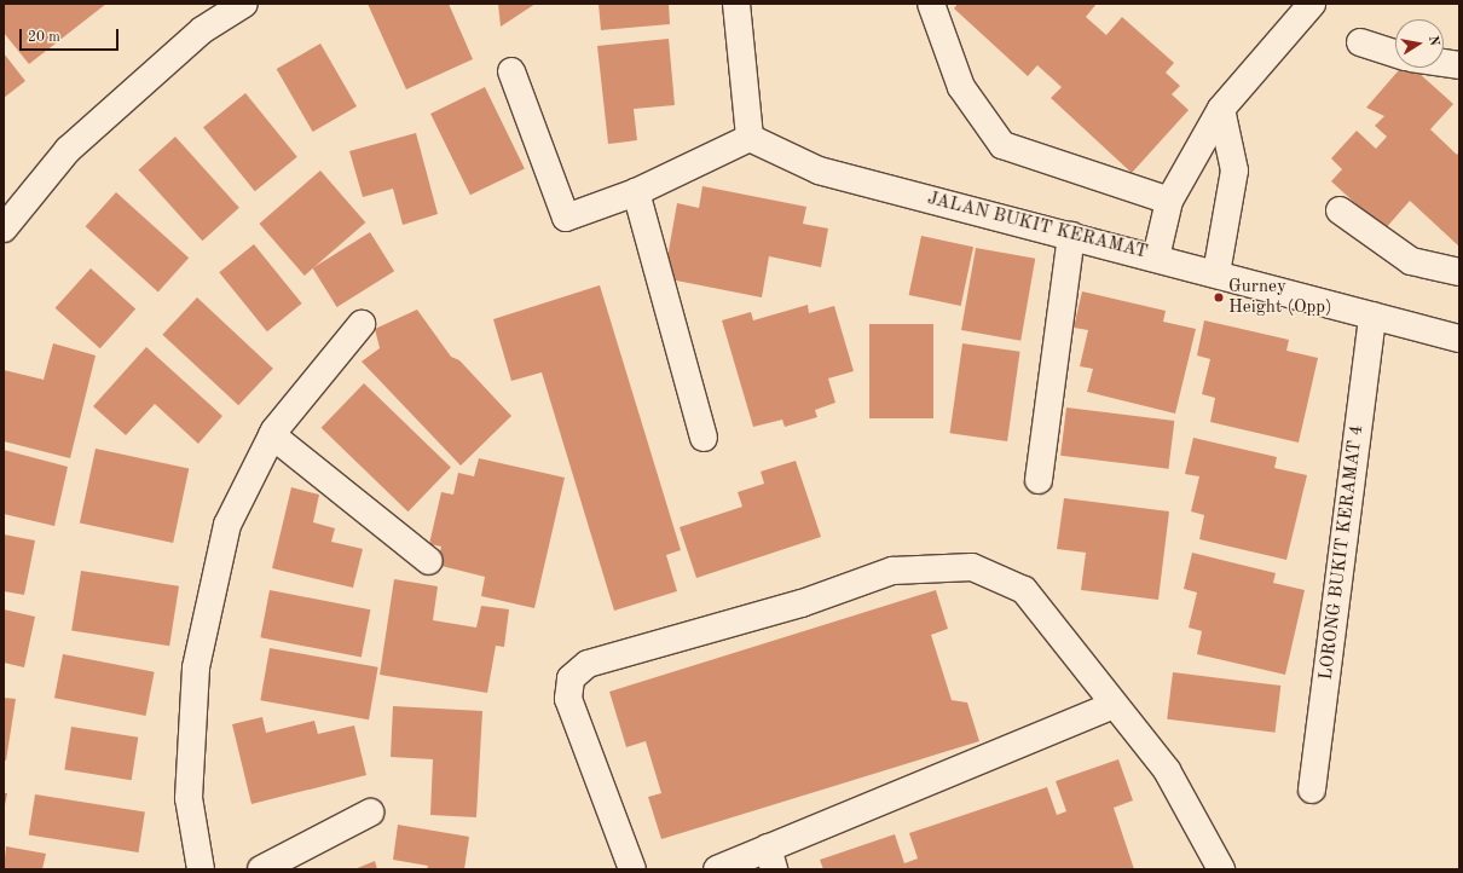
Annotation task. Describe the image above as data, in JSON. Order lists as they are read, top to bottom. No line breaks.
{"streets":{"street":["JALAN BUKIT KERAMAT","LORONG BUKIT KERAMAT 4"]},"crossings":[["JALAN BUKIT KERAMAT","LORONG BUKIT KERAMAT 4"]],"places":["Gurney Height (Opp)"],"scale_bar":"20 m","north":"right"}
